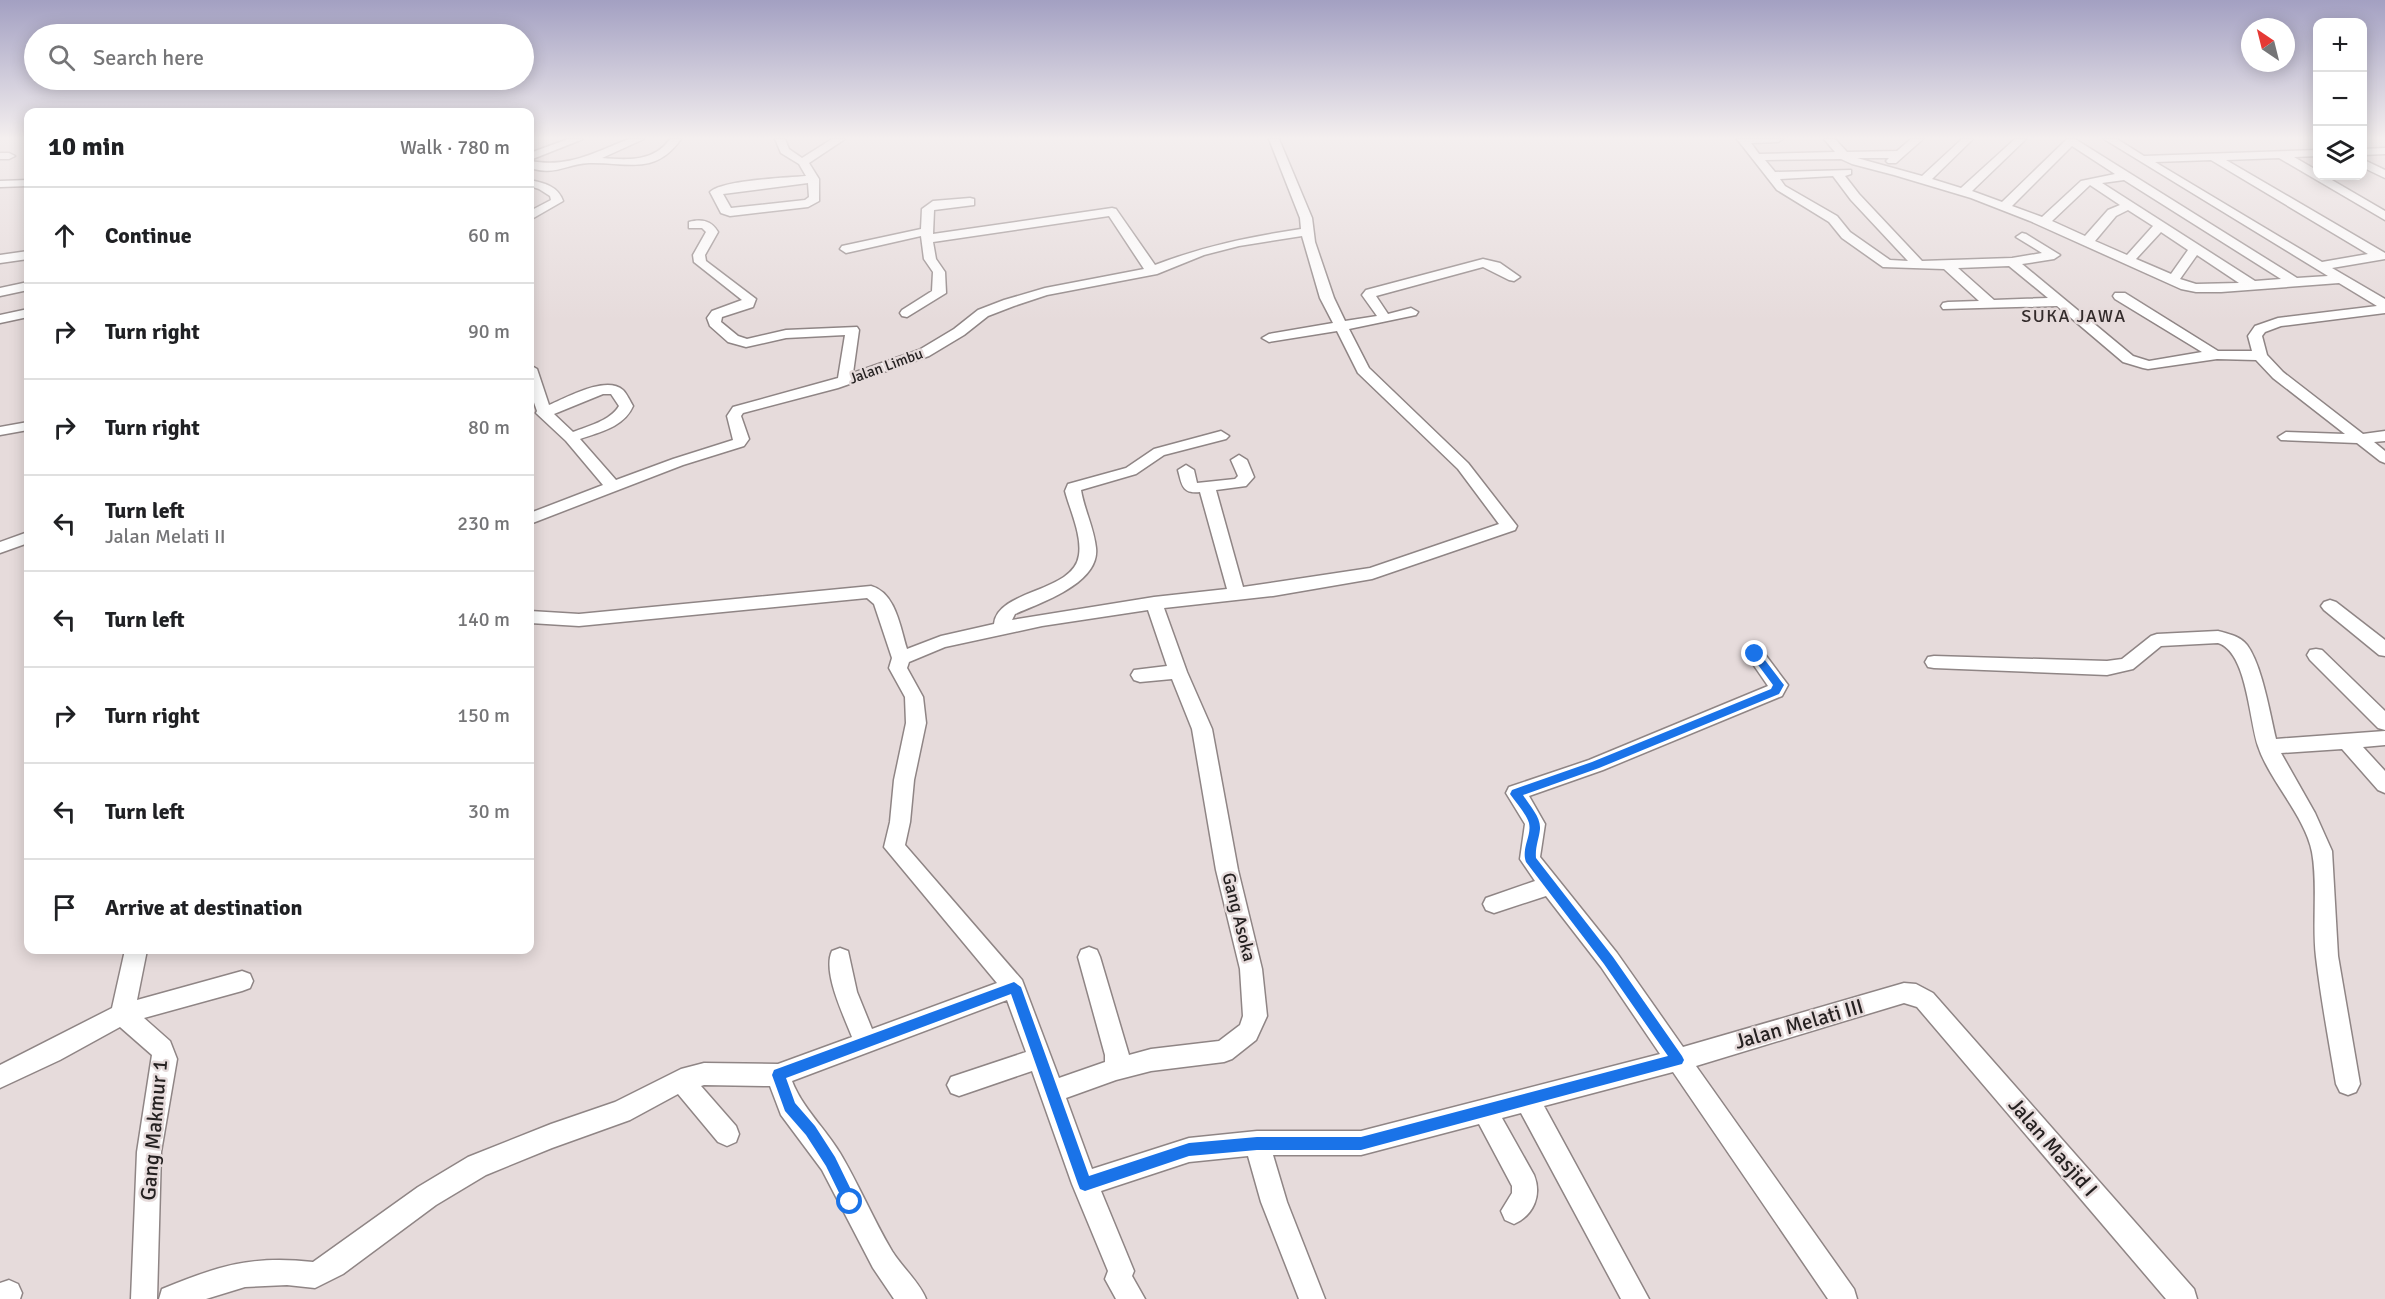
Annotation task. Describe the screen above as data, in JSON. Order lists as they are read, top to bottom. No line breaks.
{"streets":{"street":["Jalan Limbu","Gang Asoka","Jalan Melati III","Gang Makmur 1","Jalan Masjid I"]},"crossings":[["Jalan Melati III","Jalan Masjid I"]],"districts":["SUKA JAWA"],"north":"top left","page":{"map_buttons":["+","−"],"search":"Search here","heading":["10 min","Walk · 780 m"],"list":[["Continue","60 m"],["Turn right","90 m"],["Turn right","80 m"],["Turn left","Jalan Melati II","230 m"],["Turn left","140 m"],["Turn right","150 m"],["Turn left","30 m"],"Arrive at destination"]}}
